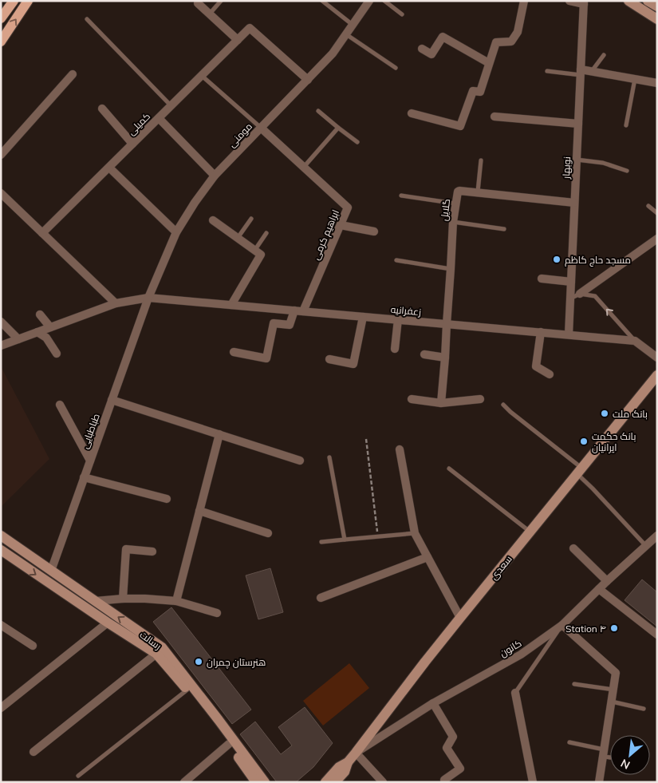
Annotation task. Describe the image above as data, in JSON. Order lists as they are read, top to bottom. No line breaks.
{"streets":{"street":["کمیلی","مومنی","نوبهار","گلایل","ابراهیم کرمی","زعفرانیه","طباطبایی","سعدی","رسالت","کانون"]},"crossings":[["کمیلی","مومنی"],["مومنی","ابراهیم کرمی"],["مومنی","زعفرانیه"],["مومنی","طباطبایی"],["نوبهار","گلایل"],["نوبهار","زعفرانیه"],["گلایل","زعفرانیه"],["ابراهیم کرمی","زعفرانیه"],["زعفرانیه","طباطبایی"],["طباطبایی","رسالت"],["سعدی","کانون"]],"places":["مسجد حاج کاظم","بانک ملت","بانک حکمت ایرانیان","Station ۴","هنرستان چمران"],"north":"bottom left"}
